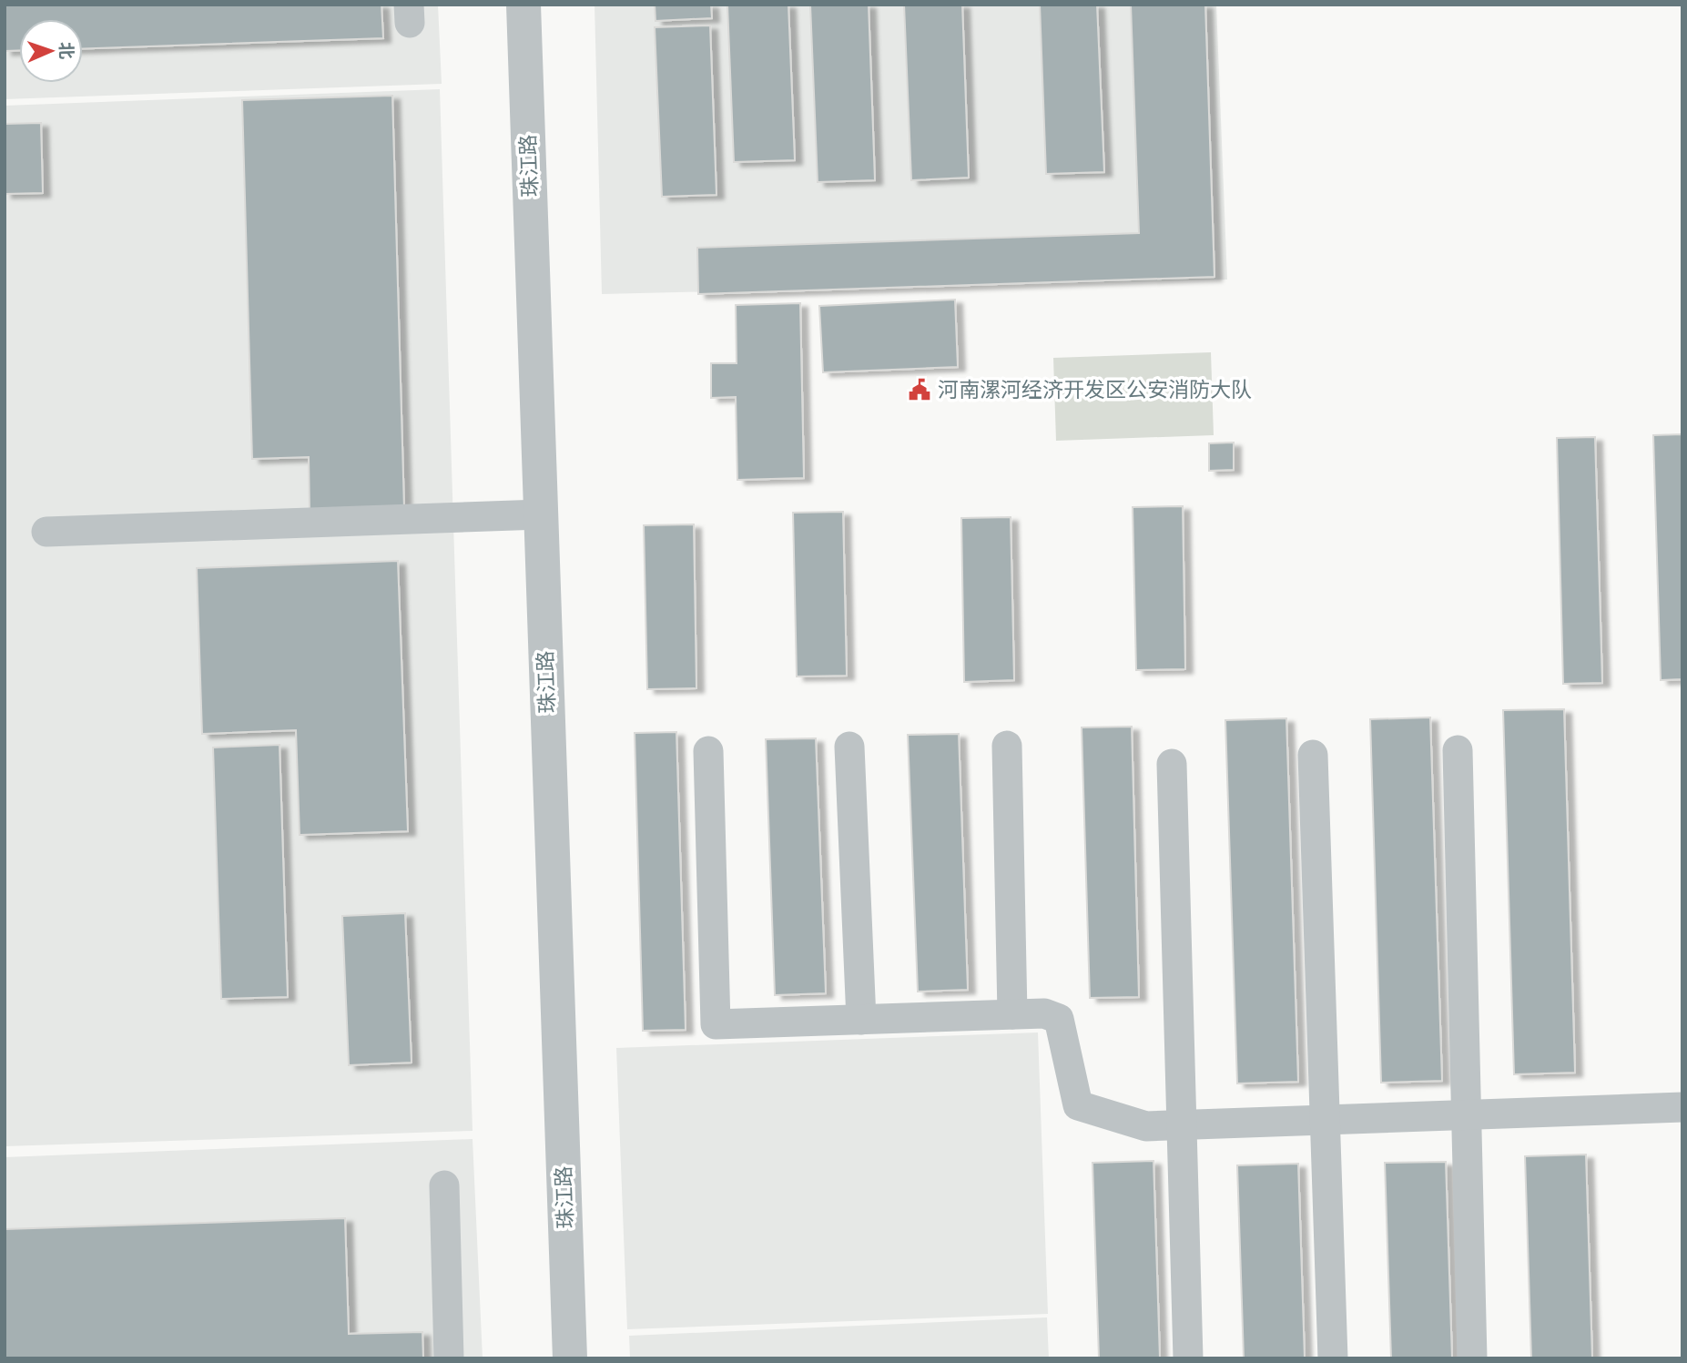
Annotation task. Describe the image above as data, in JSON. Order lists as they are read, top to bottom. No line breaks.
{"streets":{"street":["珠江路"]},"places":{"public building":["河南漯河经济开发区公安消防大队"]},"north":"right"}
